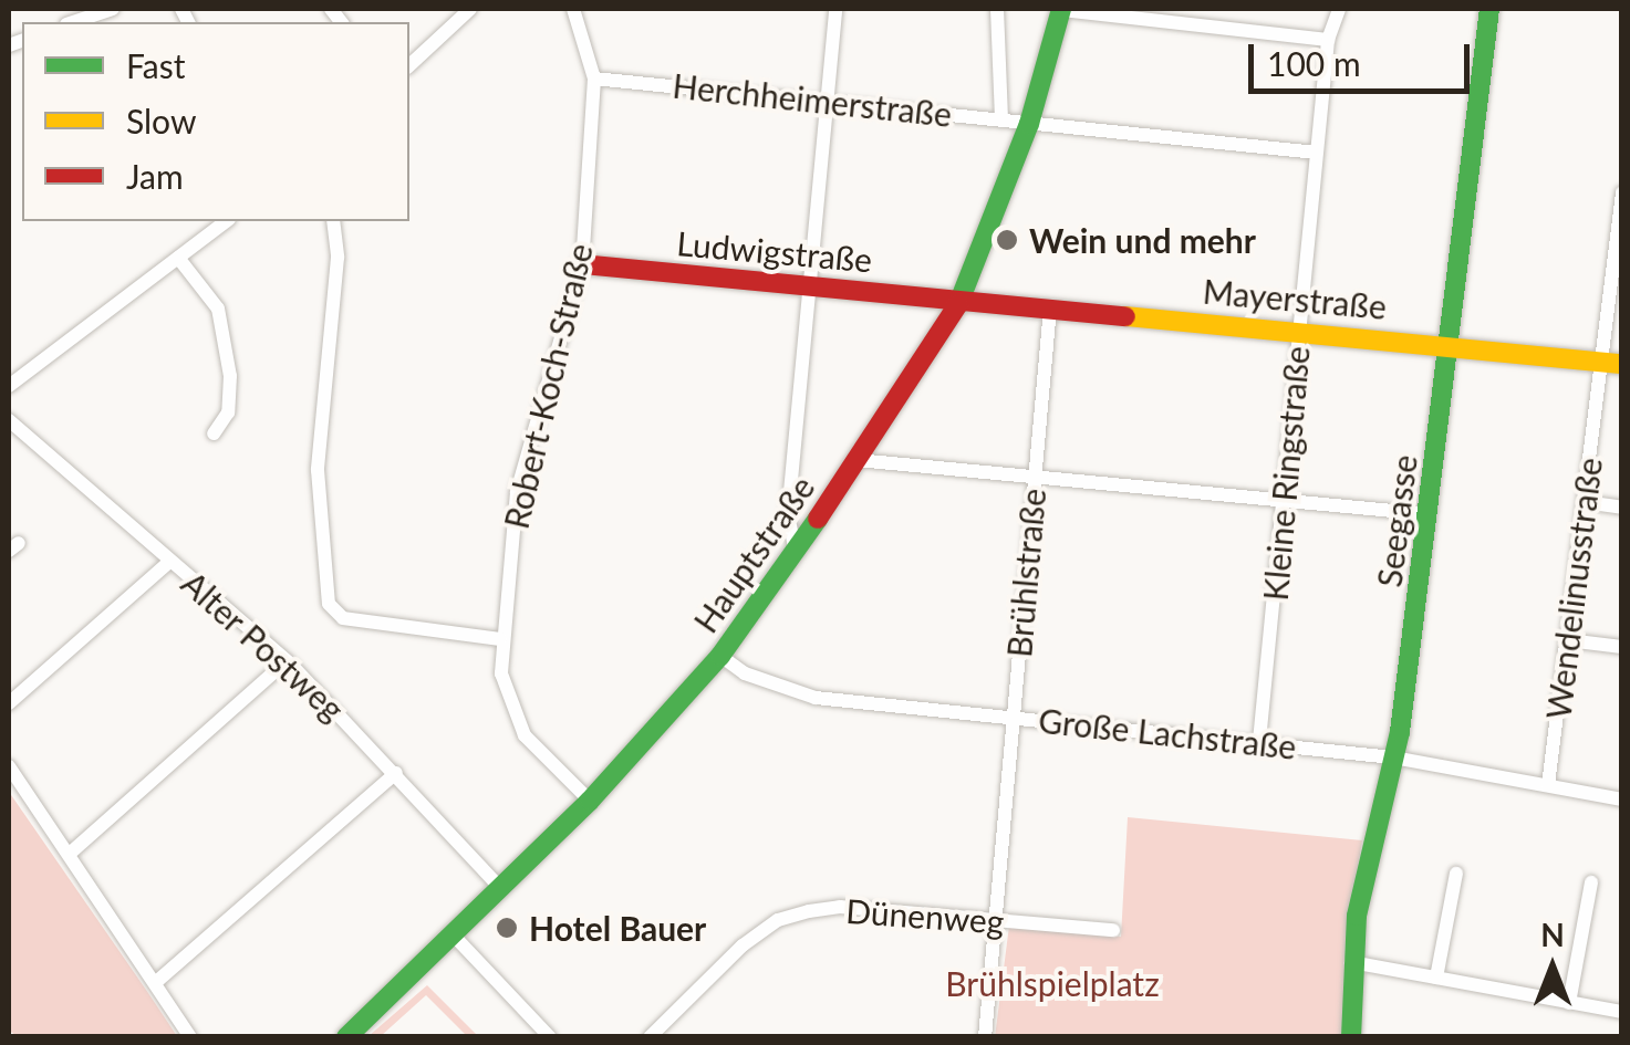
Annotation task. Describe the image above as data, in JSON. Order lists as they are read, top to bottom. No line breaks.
{"streets":{"street":["Herchheimerstraße","Ludwigstraße","Mayerstraße","Robert-Koch-Straße","Kleine Ringstraße","Seegasse","Hauptstraße","Brühlstraße","Wendelinusstraße","Alter Postweg","Große Lachstraße","Dünenweg"]},"crossings":[["Herchheimerstraße","Robert-Koch-Straße"],["Herchheimerstraße","Kleine Ringstraße"],["Herchheimerstraße","Hauptstraße"],["Ludwigstraße","Mayerstraße"],["Ludwigstraße","Robert-Koch-Straße"],["Ludwigstraße","Hauptstraße"],["Mayerstraße","Kleine Ringstraße"],["Mayerstraße","Seegasse"],["Mayerstraße","Hauptstraße"],["Mayerstraße","Brühlstraße"],["Mayerstraße","Wendelinusstraße"],["Robert-Koch-Straße","Hauptstraße"],["Kleine Ringstraße","Große Lachstraße"],["Seegasse","Große Lachstraße"],["Hauptstraße","Alter Postweg"],["Hauptstraße","Große Lachstraße"],["Brühlstraße","Große Lachstraße"],["Brühlstraße","Dünenweg"],["Wendelinusstraße","Große Lachstraße"]],"parks":["Brühlspielplatz"],"places":["Wein und mehr","Hotel Bauer"],"legend":["Fast","Slow","Jam"],"scale_bar":"100 m","north":"top"}
